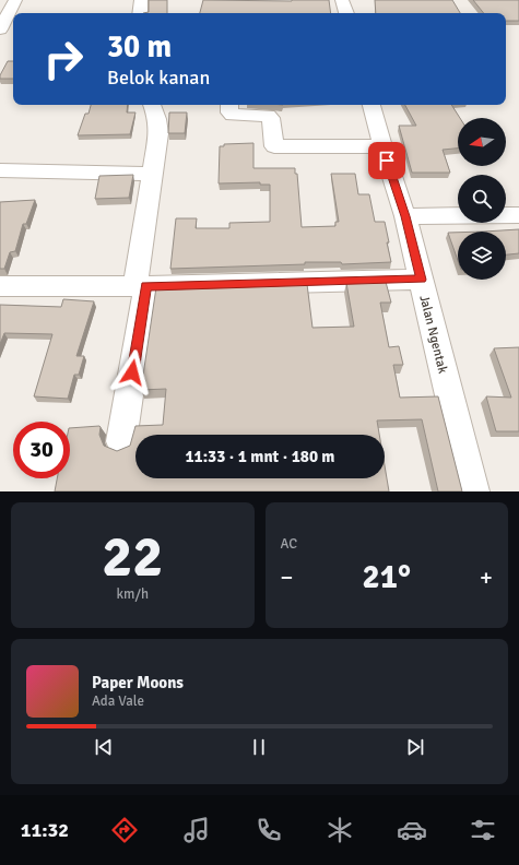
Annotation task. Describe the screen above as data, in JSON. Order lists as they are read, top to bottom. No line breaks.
{"streets":{"street":["Jalan Ngentak"]},"north":"left","page":{"turn":["30 m","Belok kanan"],"limit":"30","trip":"11:33 · 1 mnt · 180 m","tile":[["22","km/h"],"AC"],"heat":["−","21°","+"],"song":["Paper Moons","Ada Vale"],"tabs":"11:32"}}
